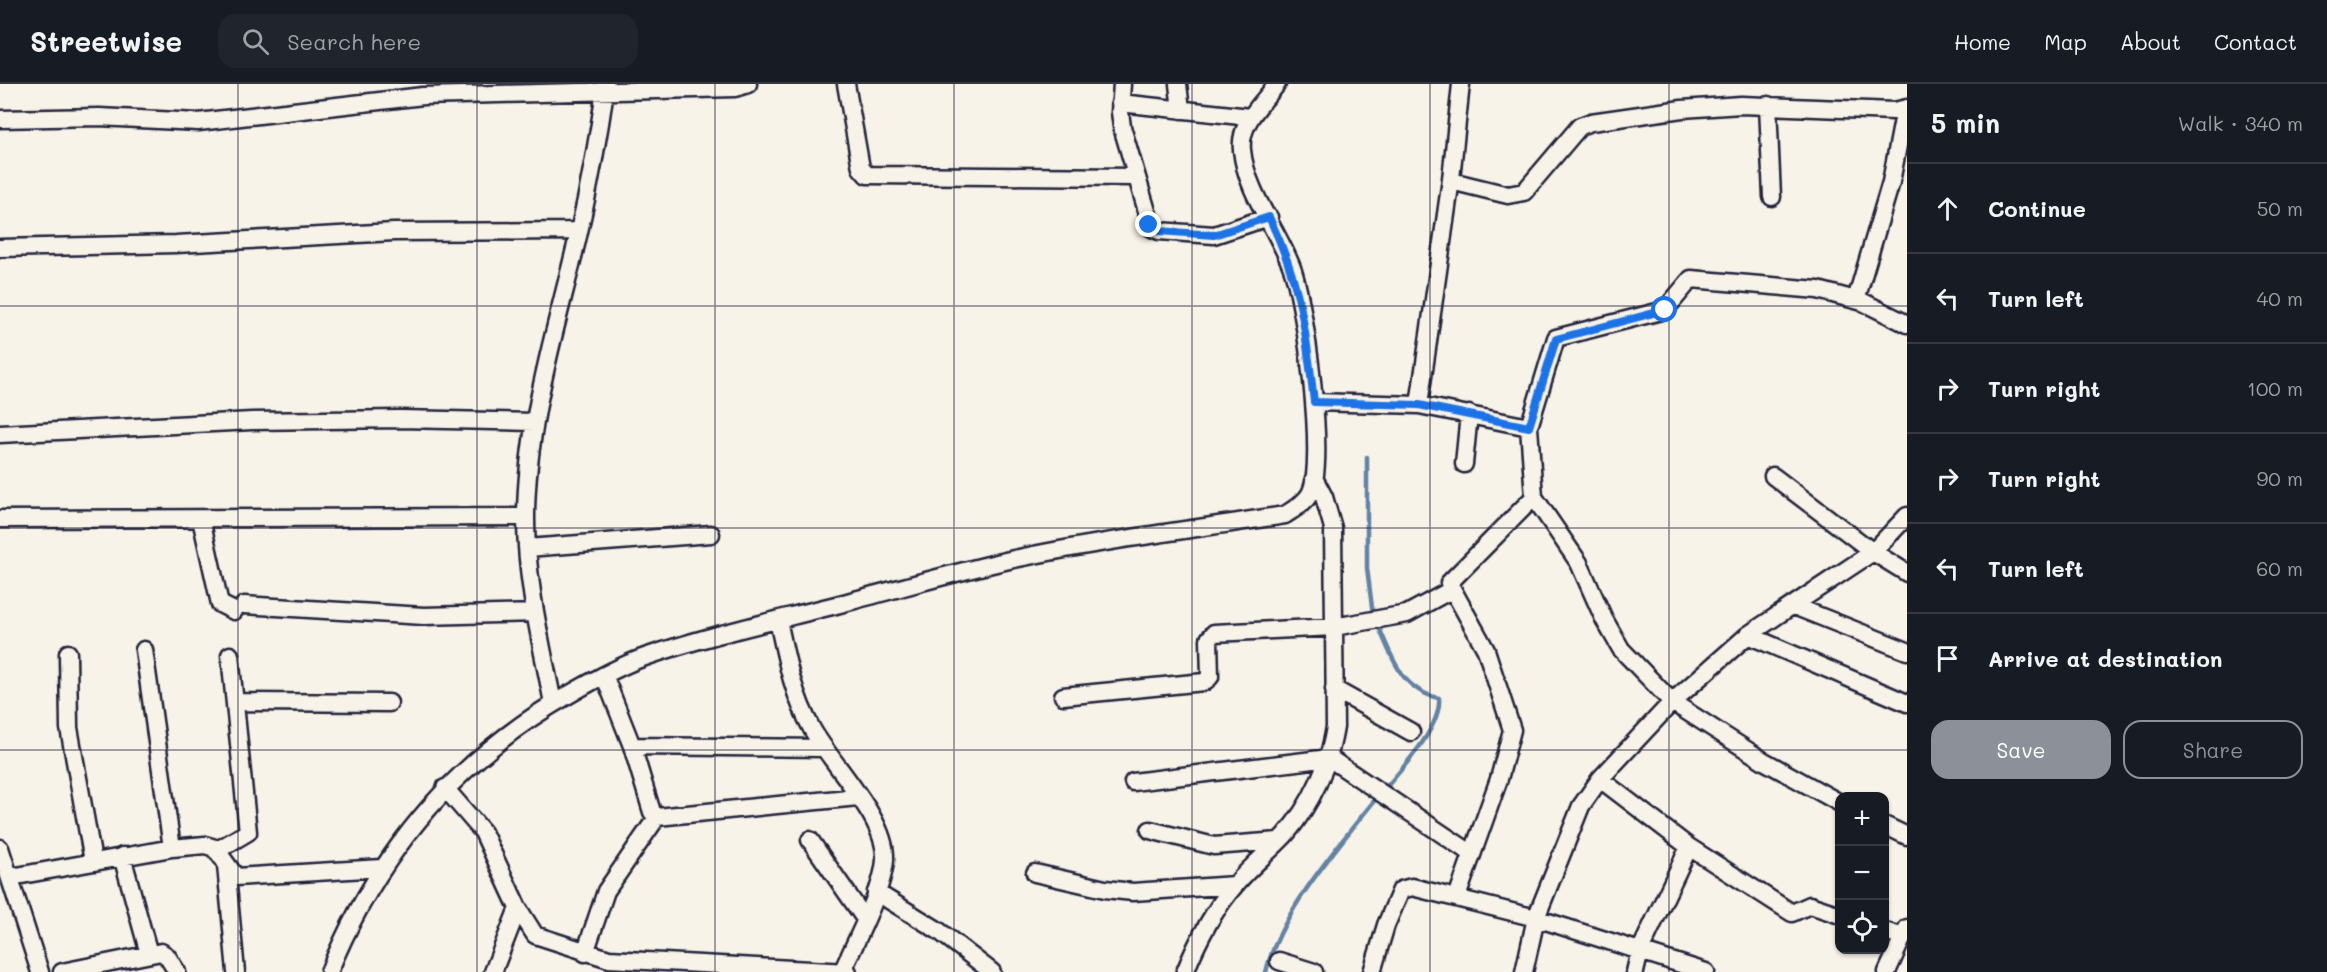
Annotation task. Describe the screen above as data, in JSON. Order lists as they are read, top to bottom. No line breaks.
{"page":{"header":"Streetwise","search":"Search here","nav":["Home","Map","About","Contact"],"heading":["5 min","Walk · 340 m"],"list":[["Continue","50 m"],["Turn left","40 m"],["Turn right","100 m"],["Turn right","90 m"],["Turn left","60 m"],"Arrive at destination"],"buttons":["Save","Share"],"map_buttons":["+","−"]}}
